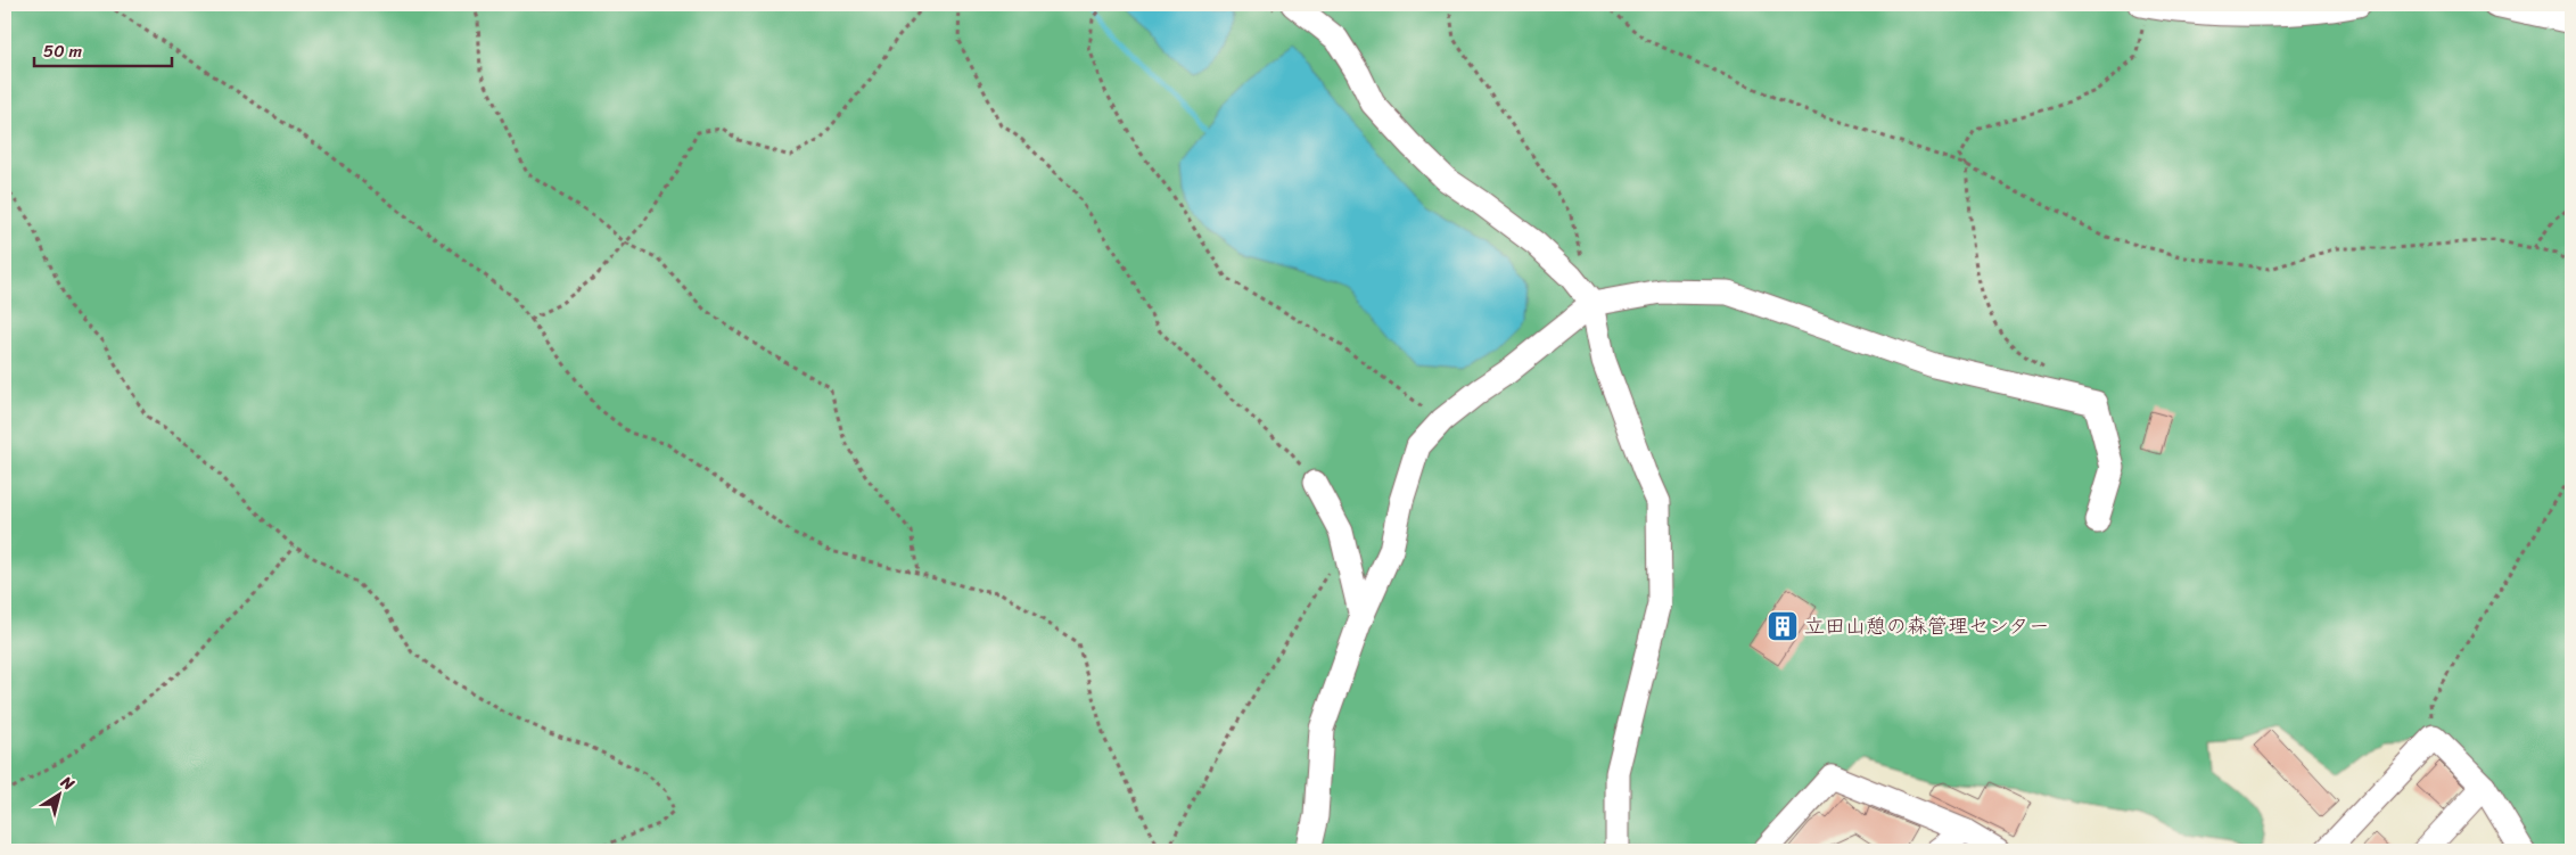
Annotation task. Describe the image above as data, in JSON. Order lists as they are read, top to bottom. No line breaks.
{"places":{"building":["立田山憩の森管理センター"]},"scale_bar":"50 m","north":"top right"}
